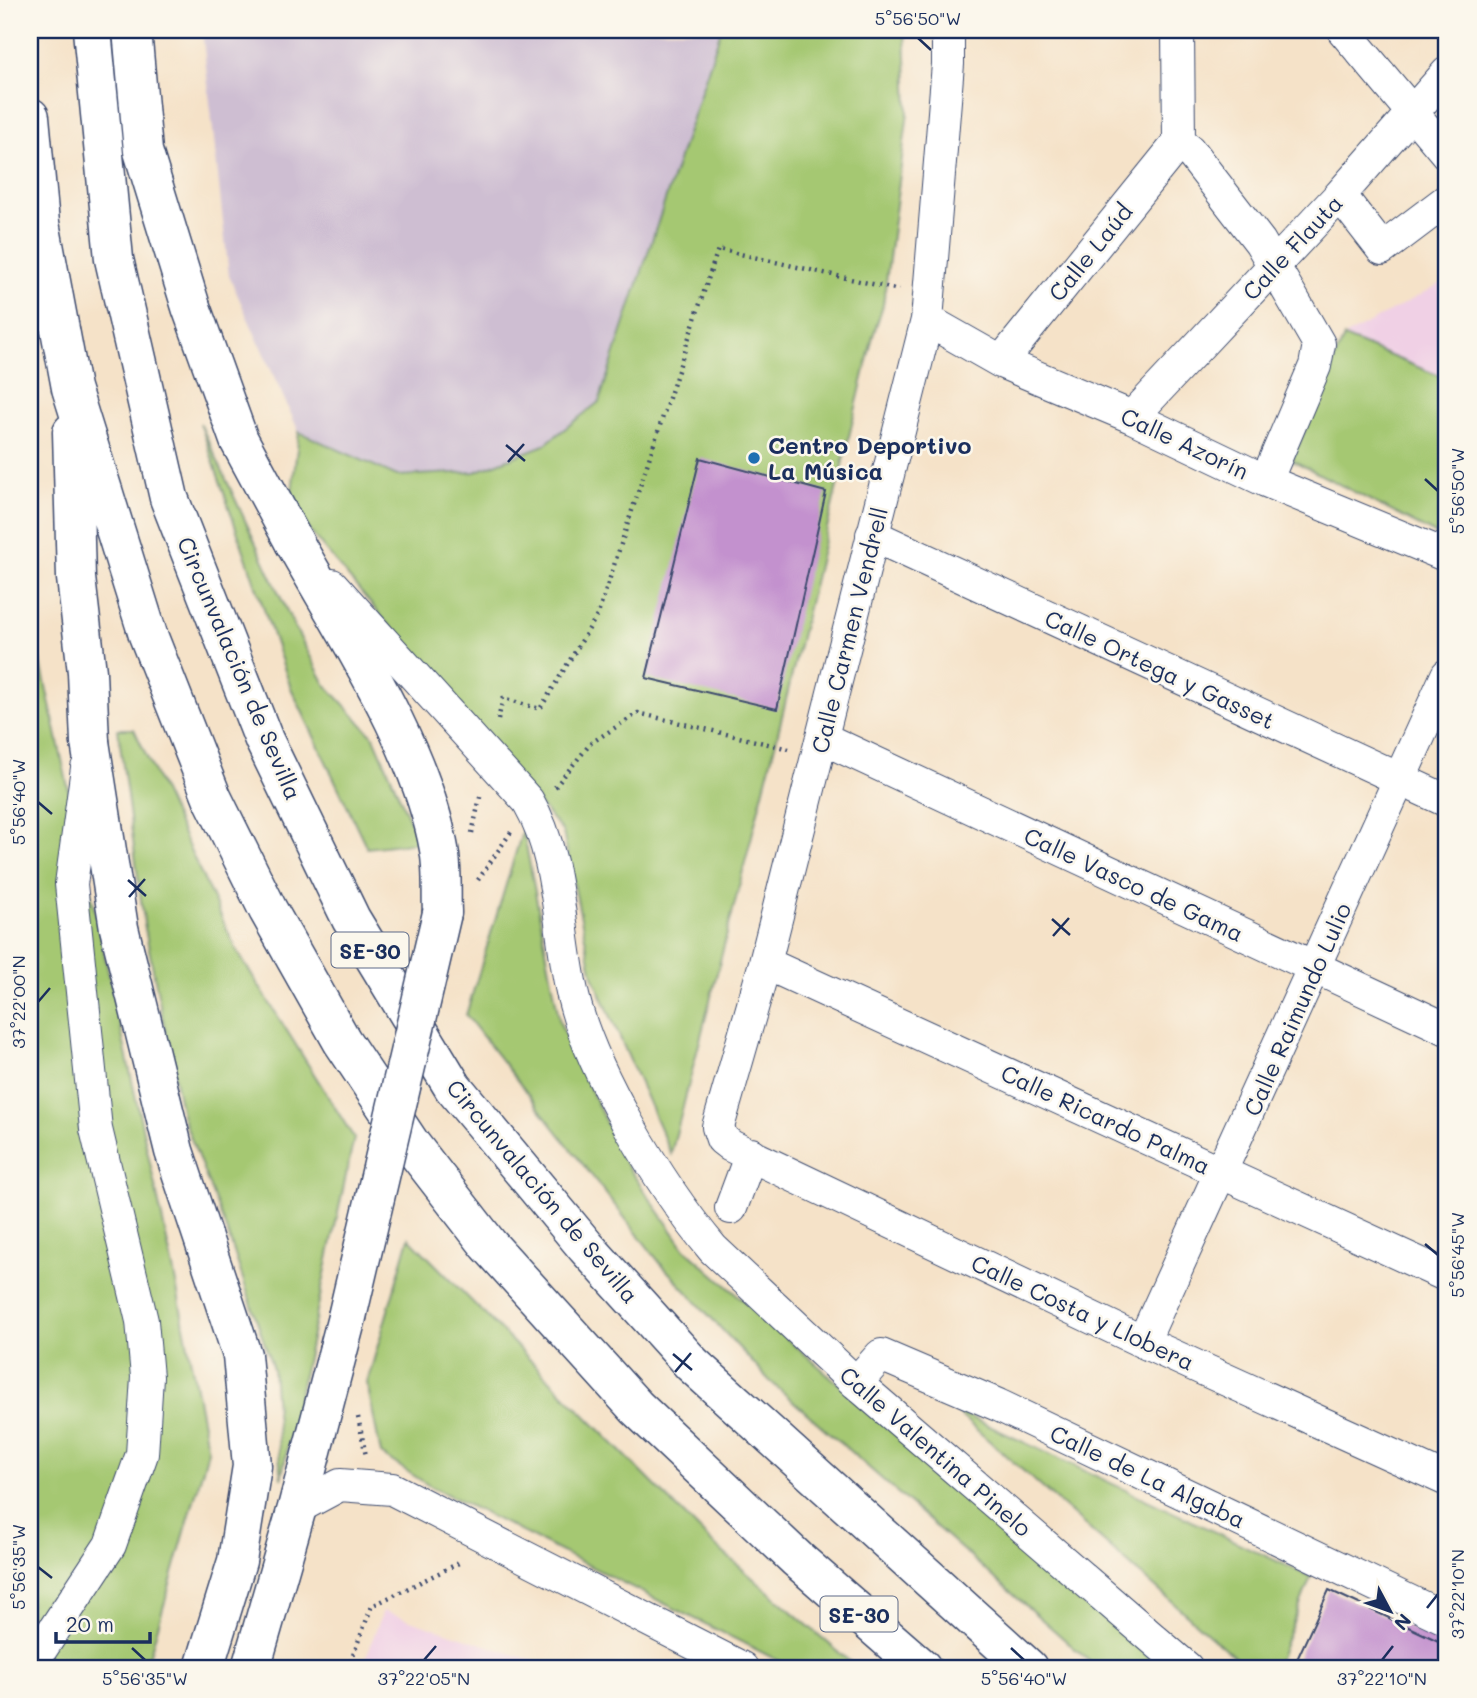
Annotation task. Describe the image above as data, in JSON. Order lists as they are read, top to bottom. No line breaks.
{"streets":{"main road":["Circunvalación de Sevilla","SE-30"],"street":["Calle Flauta","Calle Laúd","Calle Azorín","Calle Carmen Vendrell","Calle Ortega y Gasset","Calle Vasco de Gama","Calle Raimundo Lulio","Calle Ricardo Palma","Calle Costa y Llobera","Calle Valentina Pinelo","Calle de La Algaba"]},"crossings":[["Calle Flauta","Calle Azorín"],["Calle Laúd","Calle Azorín"],["Calle Azorín","Calle Carmen Vendrell"],["Calle Carmen Vendrell","Calle Ortega y Gasset"],["Calle Carmen Vendrell","Calle Vasco de Gama"],["Calle Carmen Vendrell","Calle Ricardo Palma"],["Calle Carmen Vendrell","Calle Costa y Llobera"],["Calle Ortega y Gasset","Calle Raimundo Lulio"],["Calle Vasco de Gama","Calle Raimundo Lulio"],["Calle Raimundo Lulio","Calle Ricardo Palma"],["Calle Raimundo Lulio","Calle Costa y Llobera"],["Calle Valentina Pinelo","Calle de La Algaba"]],"places":["Centro Deportivo La Música"],"scale_bar":"20 m","north":"bottom right","coordinates":["5°56'50\"W","5°56'40\"W","37°22'00\"N","5°56'45\"W","5°56'35\"W","37°22'10\"N","37°22'05\"N"]}
